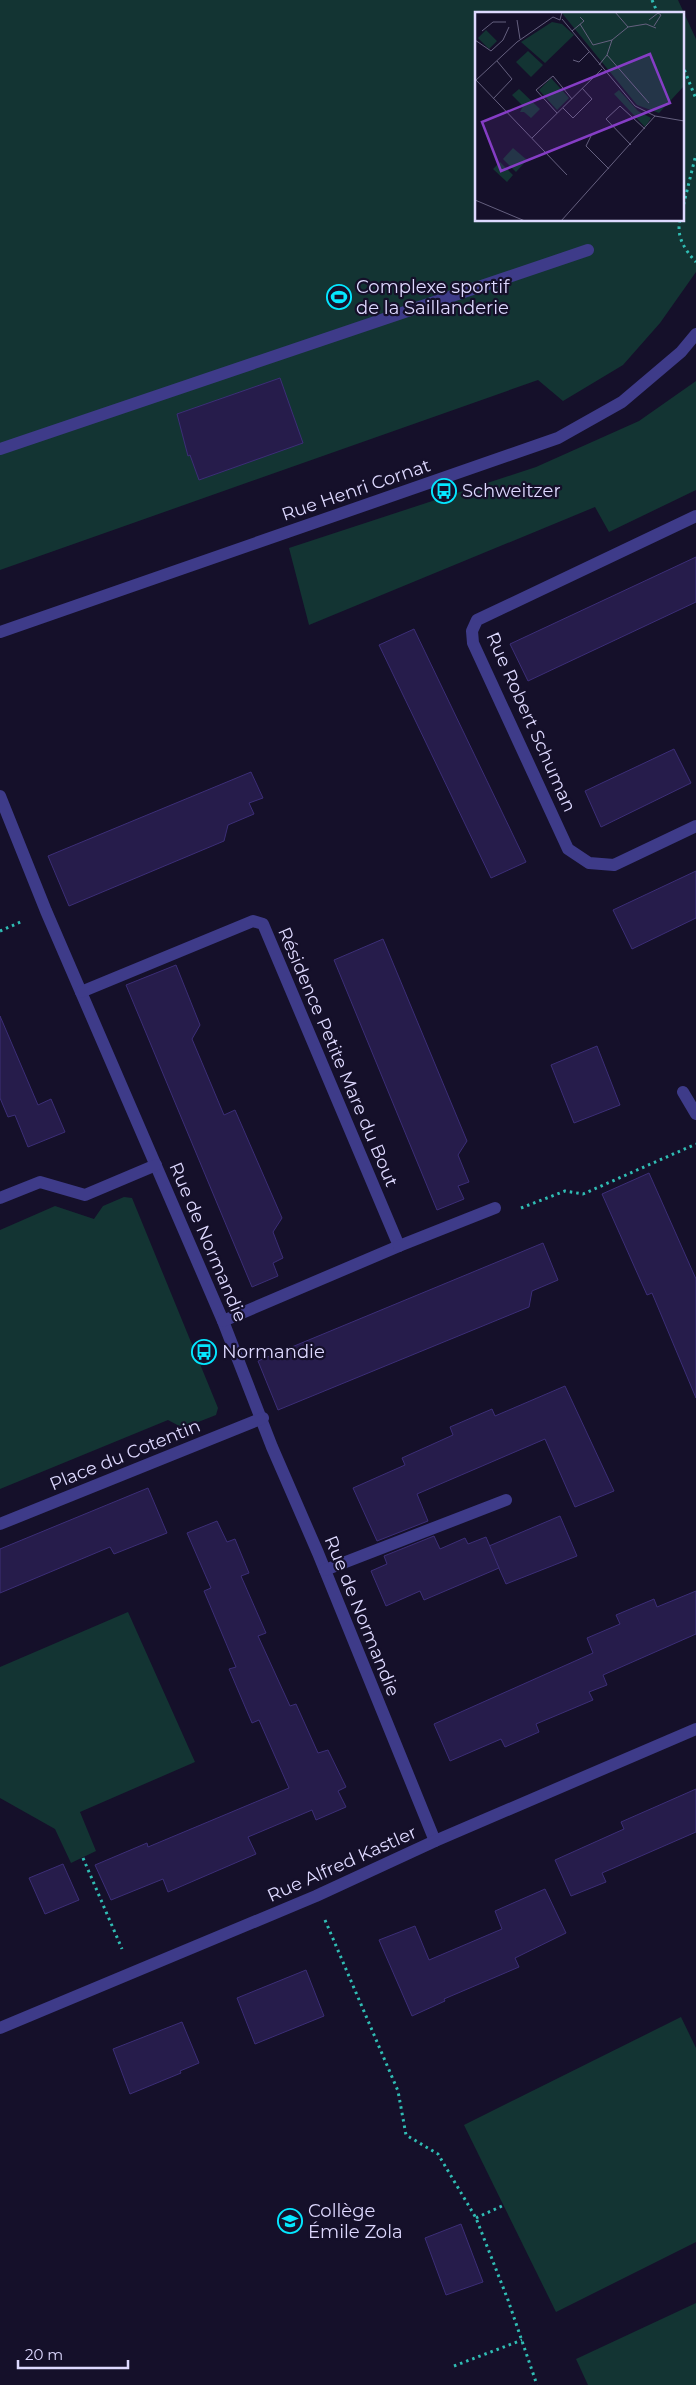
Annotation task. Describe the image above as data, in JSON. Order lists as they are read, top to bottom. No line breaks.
{"streets":{"street":["Rue Henri Cornat","Rue Robert Schuman","Résidence Petite Mare du Bout","Rue de Normandie","Place du Cotentin","Rue Alfred Kastler"]},"crossings":[["Résidence Petite Mare du Bout","Rue de Normandie"],["Rue de Normandie","Place du Cotentin"],["Rue de Normandie","Rue Alfred Kastler"]],"places":{"sports":["Complexe sportif de la Saillanderie"],"bus stop":["Schweitzer","Normandie"],"school or university":["Collège Émile Zola"]},"scale_bar":"20 m"}
